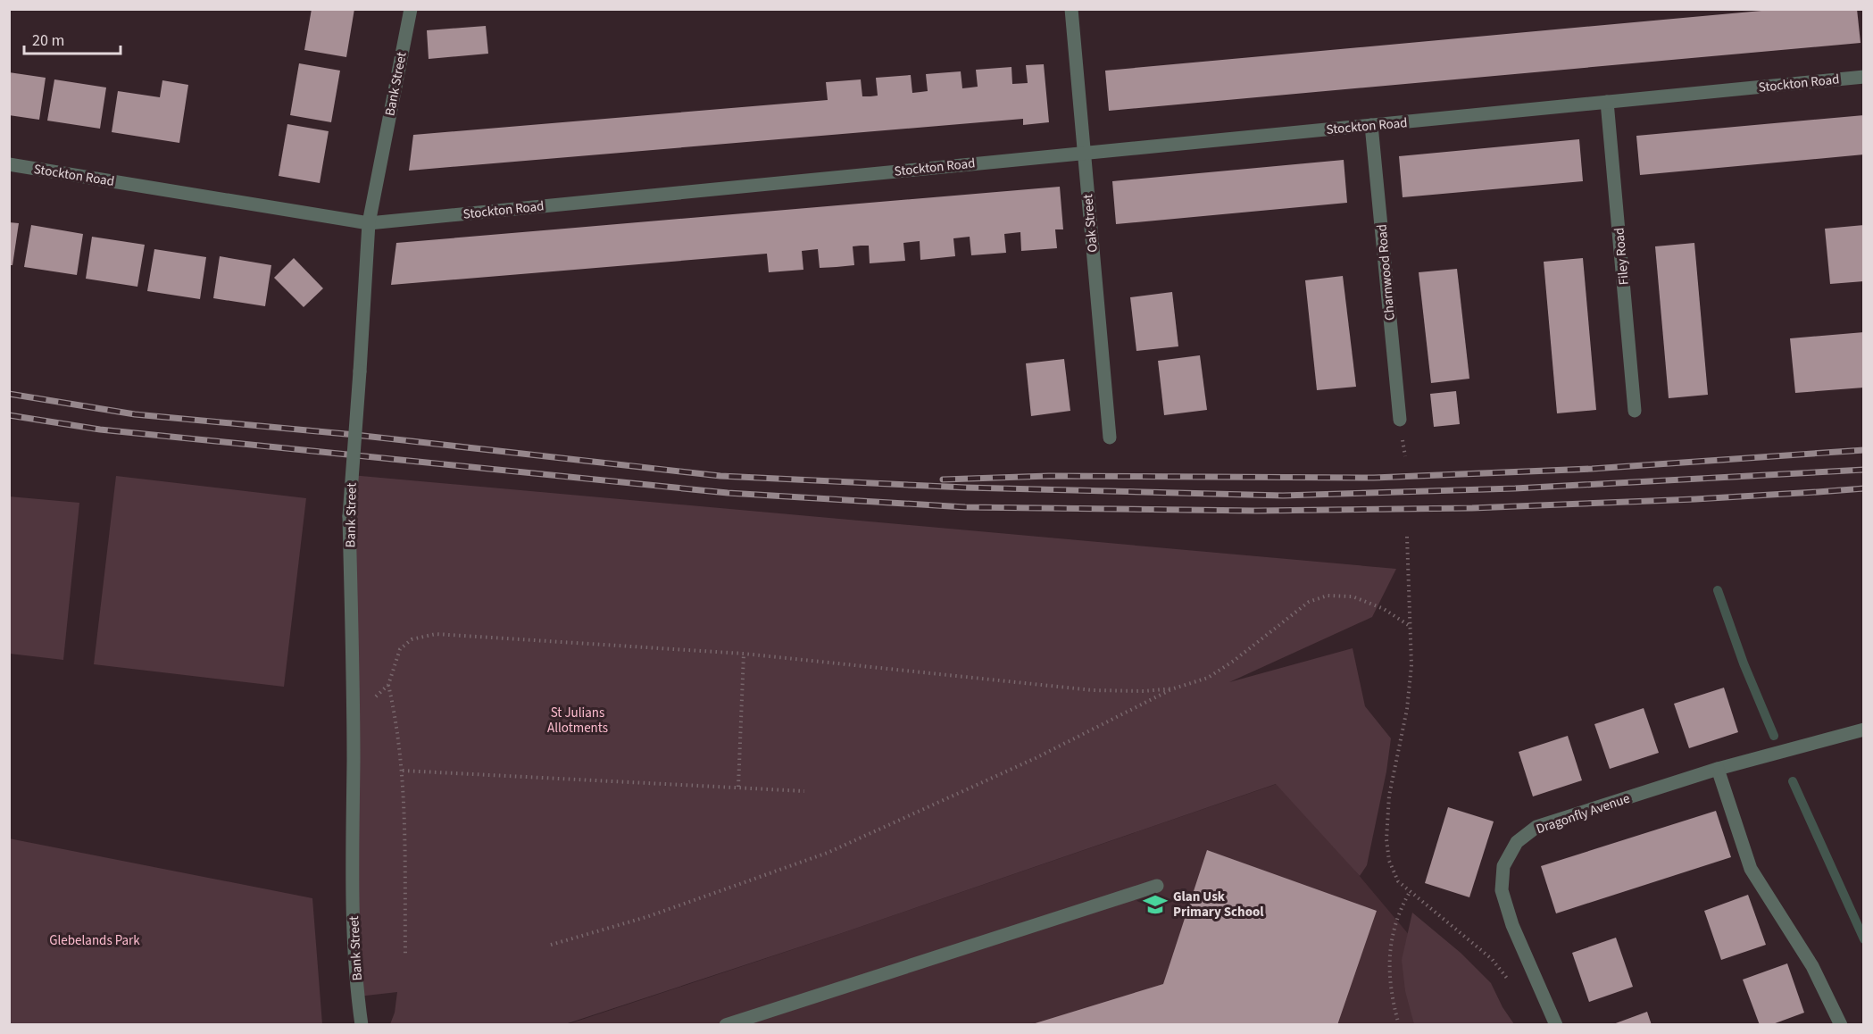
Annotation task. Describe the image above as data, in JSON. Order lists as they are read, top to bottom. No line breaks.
{"streets":{"street":["Stockton Road","Bank Street","Oak Street","Filey Road","Charnwood Road","Dragonfly Avenue"]},"crossings":[["Stockton Road","Bank Street"],["Stockton Road","Oak Street"],["Stockton Road","Filey Road"],["Stockton Road","Charnwood Road"]],"parks":["St Julians Allotments","Glebelands Park"],"places":{"school or university":["Glan Usk Primary School"]},"scale_bar":"20 m"}
